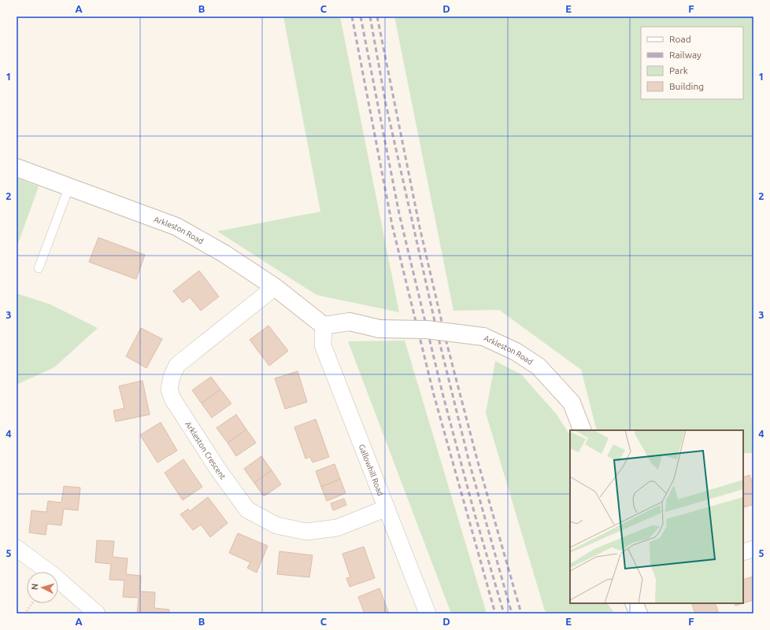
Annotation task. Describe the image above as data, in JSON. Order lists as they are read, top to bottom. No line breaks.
{"streets":{"street":["Arkleston Road","Arkleston Crescent","Gallowhill Road"]},"crossings":[["Arkleston Road","Arkleston Crescent"],["Arkleston Road","Gallowhill Road"],["Arkleston Crescent","Gallowhill Road"]],"legend":["Road","Railway","Park","Building"],"north":"left","grid":{"columns":["A","B","C","D","E","F"],"rows":["1","2","3","4","5"]}}
